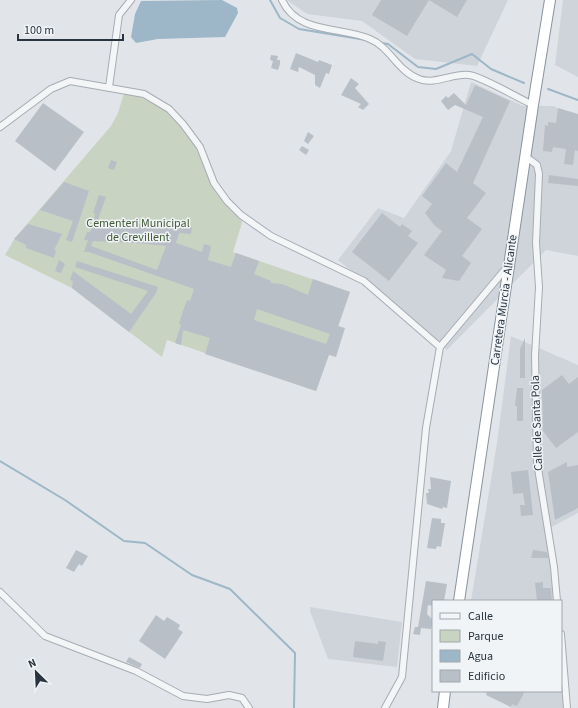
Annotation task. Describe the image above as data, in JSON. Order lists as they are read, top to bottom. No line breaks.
{"streets":{"highway":["Carretera Murcia - Alicante"],"street":["Calle de Santa Pola"]},"crossings":[["Carretera Murcia - Alicante","Calle de Santa Pola"]],"parks":["Cementeri Municipal de Crevillent"],"legend":["Calle","Parque","Agua","Edificio"],"scale_bar":"100 m","north":"top left"}
